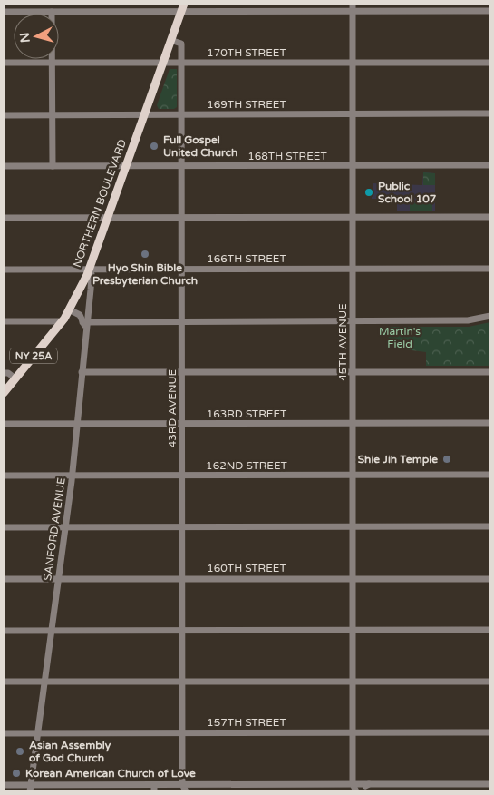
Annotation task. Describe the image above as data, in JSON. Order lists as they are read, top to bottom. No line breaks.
{"streets":{"main road":["NORTHERN BOULEVARD","NY 25A"],"street":["170TH STREET","169TH STREET","168TH STREET","166TH STREET","45TH AVENUE","43RD AVENUE","163RD STREET","162ND STREET","SANFORD AVENUE","160TH STREET","157TH STREET"]},"crossings":[["170TH STREET","NORTHERN BOULEVARD"],["170TH STREET","45TH AVENUE"],["170TH STREET","43RD AVENUE"],["169TH STREET","NORTHERN BOULEVARD"],["169TH STREET","45TH AVENUE"],["169TH STREET","43RD AVENUE"],["168TH STREET","NORTHERN BOULEVARD"],["168TH STREET","45TH AVENUE"],["168TH STREET","43RD AVENUE"],["NORTHERN BOULEVARD","166TH STREET"],["NORTHERN BOULEVARD","43RD AVENUE"],["NORTHERN BOULEVARD","SANFORD AVENUE"],["166TH STREET","45TH AVENUE"],["166TH STREET","43RD AVENUE"],["166TH STREET","SANFORD AVENUE"],["45TH AVENUE","163RD STREET"],["45TH AVENUE","162ND STREET"],["45TH AVENUE","160TH STREET"],["45TH AVENUE","157TH STREET"],["43RD AVENUE","163RD STREET"],["43RD AVENUE","162ND STREET"],["43RD AVENUE","160TH STREET"],["43RD AVENUE","157TH STREET"],["163RD STREET","SANFORD AVENUE"],["162ND STREET","SANFORD AVENUE"],["SANFORD AVENUE","160TH STREET"],["SANFORD AVENUE","157TH STREET"]],"parks":["Martin's Field"],"places":["Full Gospel United Church","Public School 107","Hyo Shin Bible Presbyterian Church","Shie Jih Temple","Asian Assembly of God Church","Korean American Church of Love"],"north":"left"}
